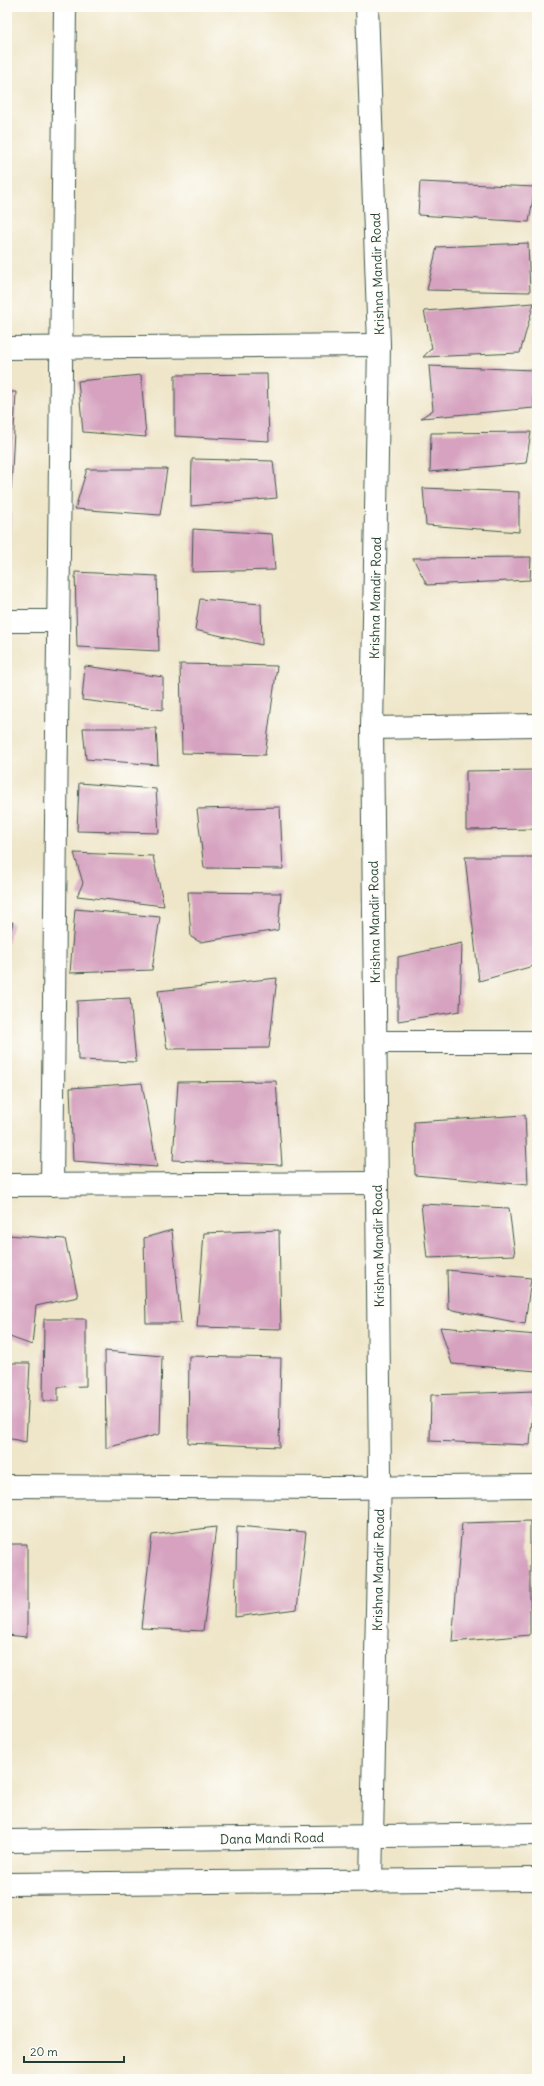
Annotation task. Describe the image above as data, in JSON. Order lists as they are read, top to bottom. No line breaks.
{"streets":{"street":["Krishna Mandir Road","Dana Mandi Road"]},"crossings":[["Krishna Mandir Road","Dana Mandi Road"]],"scale_bar":"20 m"}
